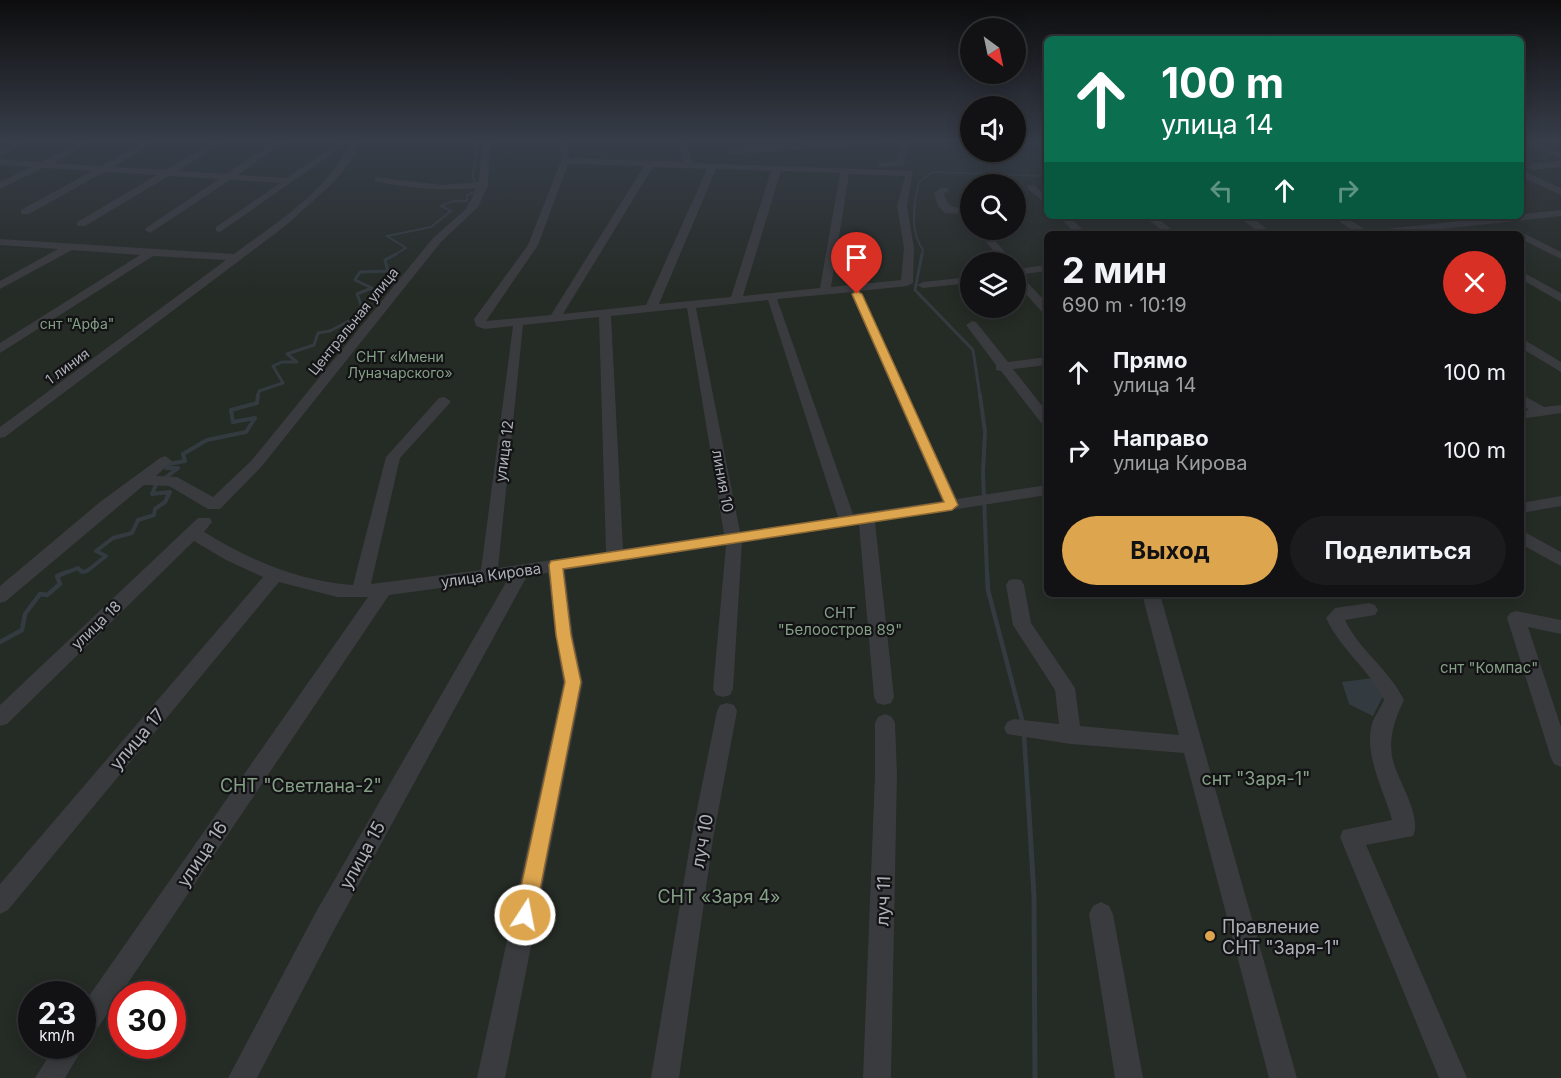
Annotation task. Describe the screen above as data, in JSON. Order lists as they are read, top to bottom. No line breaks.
{"streets":{"street":["Центральная улица","1 линия","улица 12","линия 10","улица Кирова","улица 18","улица 17","луч 10","улица 16","улица 15","луч 11"]},"crossings":[["улица 12","улица Кирова"],["линия 10","улица Кирова"],["линия 10","луч 10"],["улица Кирова","улица 18"],["улица Кирова","улица 17"],["улица Кирова","улица 16"],["улица Кирова","улица 15"]],"parks":["снт \"Арфа\"","СНТ «Имени Луначарского»","СНТ \"Белоостров 89\"","снт \"Компас\"","снт \"Заря-1\"","СНТ \"Светлана-2\"","СНТ «Заря 4»"],"places":["Правление СНТ \"Заря-1\""],"north":"bottom right","page":{"turn":["100 m","улица 14"],"heading":["2 мин","690 m · 10:19"],"list":[{"name":"Прямо","note":"улица 14","value":"100 m"},{"name":"Направо","note":"улица Кирова","value":"100 m"}],"buttons":["Выход","Поделиться"],"speed":"23 km/h","limit":"30"}}
